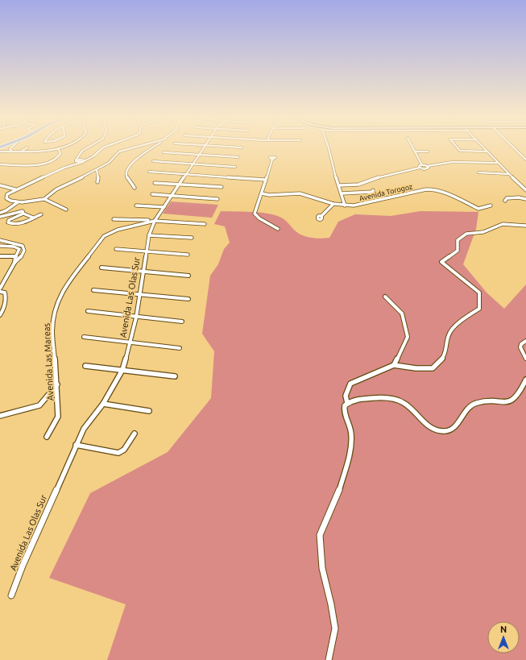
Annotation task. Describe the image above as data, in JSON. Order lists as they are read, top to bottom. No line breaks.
{"streets":{"street":["Avenida Torogoz","Avenida Las Olas Sur","Avenida Las Mareas"]},"crossings":[["Avenida Las Olas Sur","Avenida Las Mareas"]],"north":"top"}
